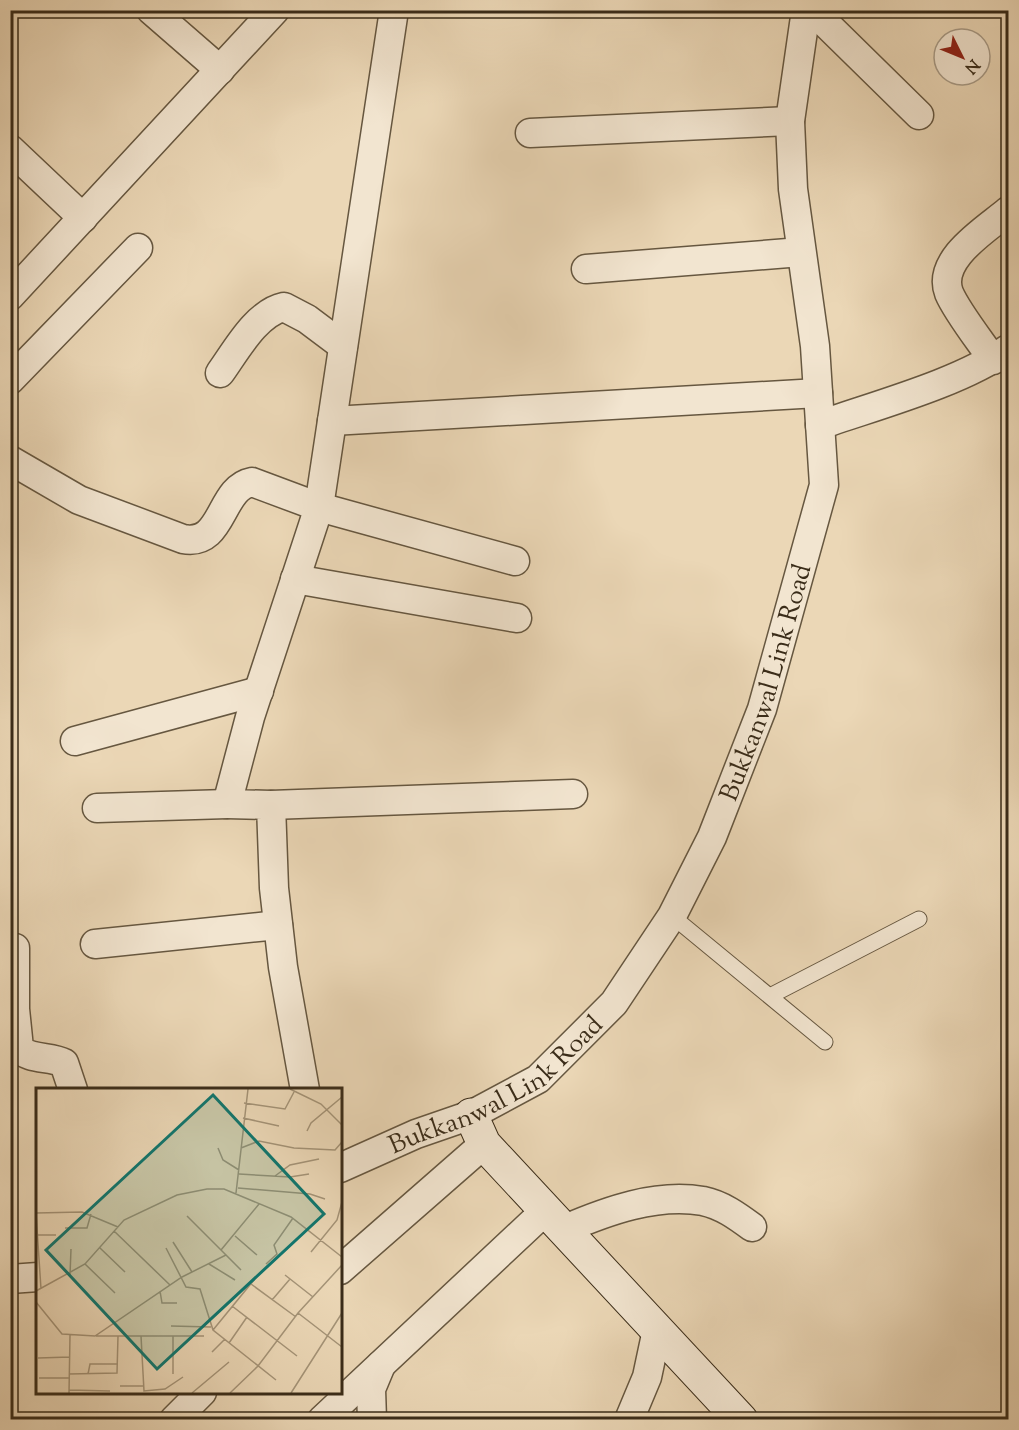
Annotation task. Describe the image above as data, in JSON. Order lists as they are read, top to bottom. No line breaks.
{"streets":{"street":["Bukkanwal Link Road"]},"north":"bottom right"}
